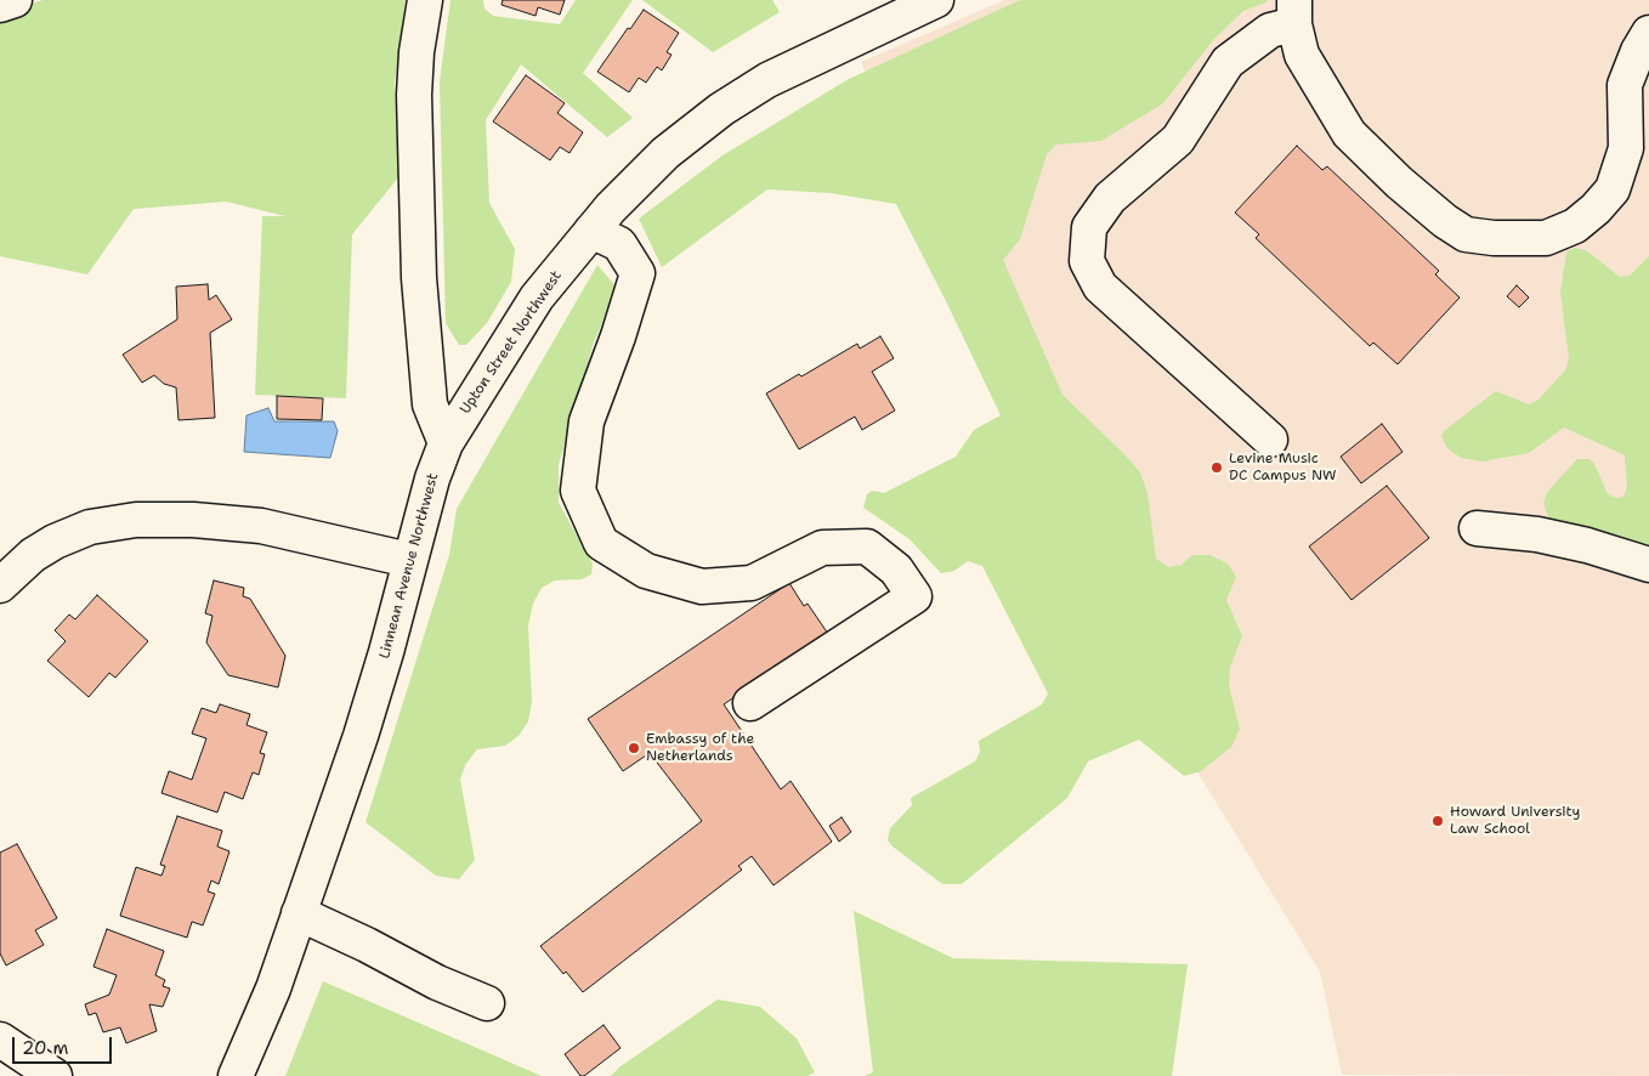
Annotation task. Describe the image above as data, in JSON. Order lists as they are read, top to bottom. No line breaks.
{"streets":{"street":["Upton Street Northwest","Linnean Avenue Northwest"]},"crossings":[["Upton Street Northwest","Linnean Avenue Northwest"]],"places":["Levine Music DC Campus NW","Embassy of the Netherlands","Howard University Law School"],"scale_bar":"20 m"}
